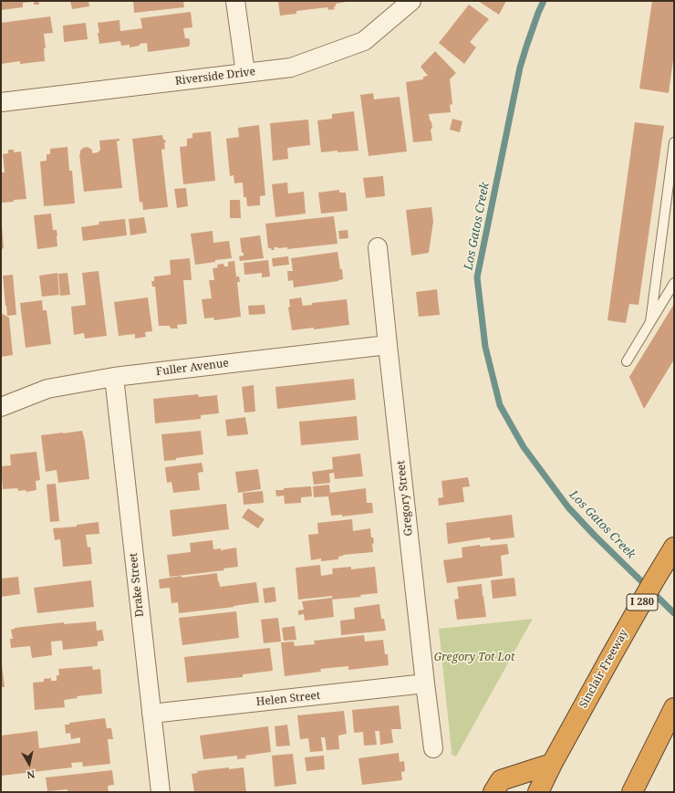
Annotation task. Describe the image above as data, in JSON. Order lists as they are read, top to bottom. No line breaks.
{"streets":{"highway":["I 280","Sinclair Freeway"],"street":["Riverside Drive","Fuller Avenue","Gregory Street","Drake Street","Helen Street"]},"crossings":[["Fuller Avenue","Gregory Street"],["Fuller Avenue","Drake Street"],["Gregory Street","Helen Street"],["Drake Street","Helen Street"]],"water":["Los Gatos Creek"],"parks":["Gregory Tot Lot"],"north":"bottom"}
